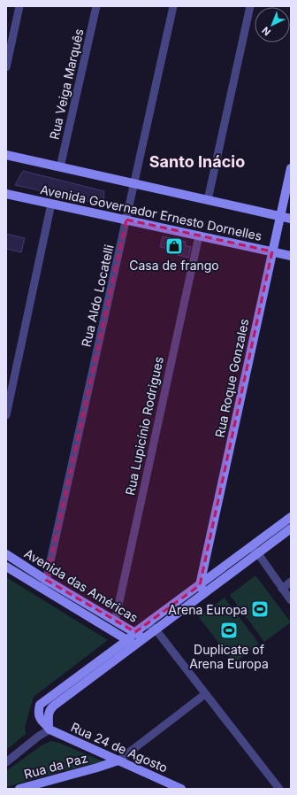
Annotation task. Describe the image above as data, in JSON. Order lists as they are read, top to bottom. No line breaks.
{"streets":{"main road":["Avenida Governador Ernesto Dornelles","Rua Roque Gonzales","Avenida das Américas","Rua 24 de Agosto","Rua da Paz"],"street":["Rua Veiga Marquês","Rua Aldo Locatelli","Rua Lupicínio Rodrigues"]},"crossings":[["Rua Veiga Marquês","Avenida Governador Ernesto Dornelles"],["Avenida Governador Ernesto Dornelles","Rua Aldo Locatelli"],["Avenida Governador Ernesto Dornelles","Rua Roque Gonzales"],["Avenida Governador Ernesto Dornelles","Rua Lupicínio Rodrigues"],["Rua Aldo Locatelli","Avenida das Américas"],["Rua Lupicínio Rodrigues","Avenida das Américas"],["Rua 24 de Agosto","Rua da Paz"]],"districts":["Santo Inácio"],"places":{"shop":["Casa de frango"],"sports":["Arena Europa","Duplicate of Arena Europa"]},"north":"bottom left"}
